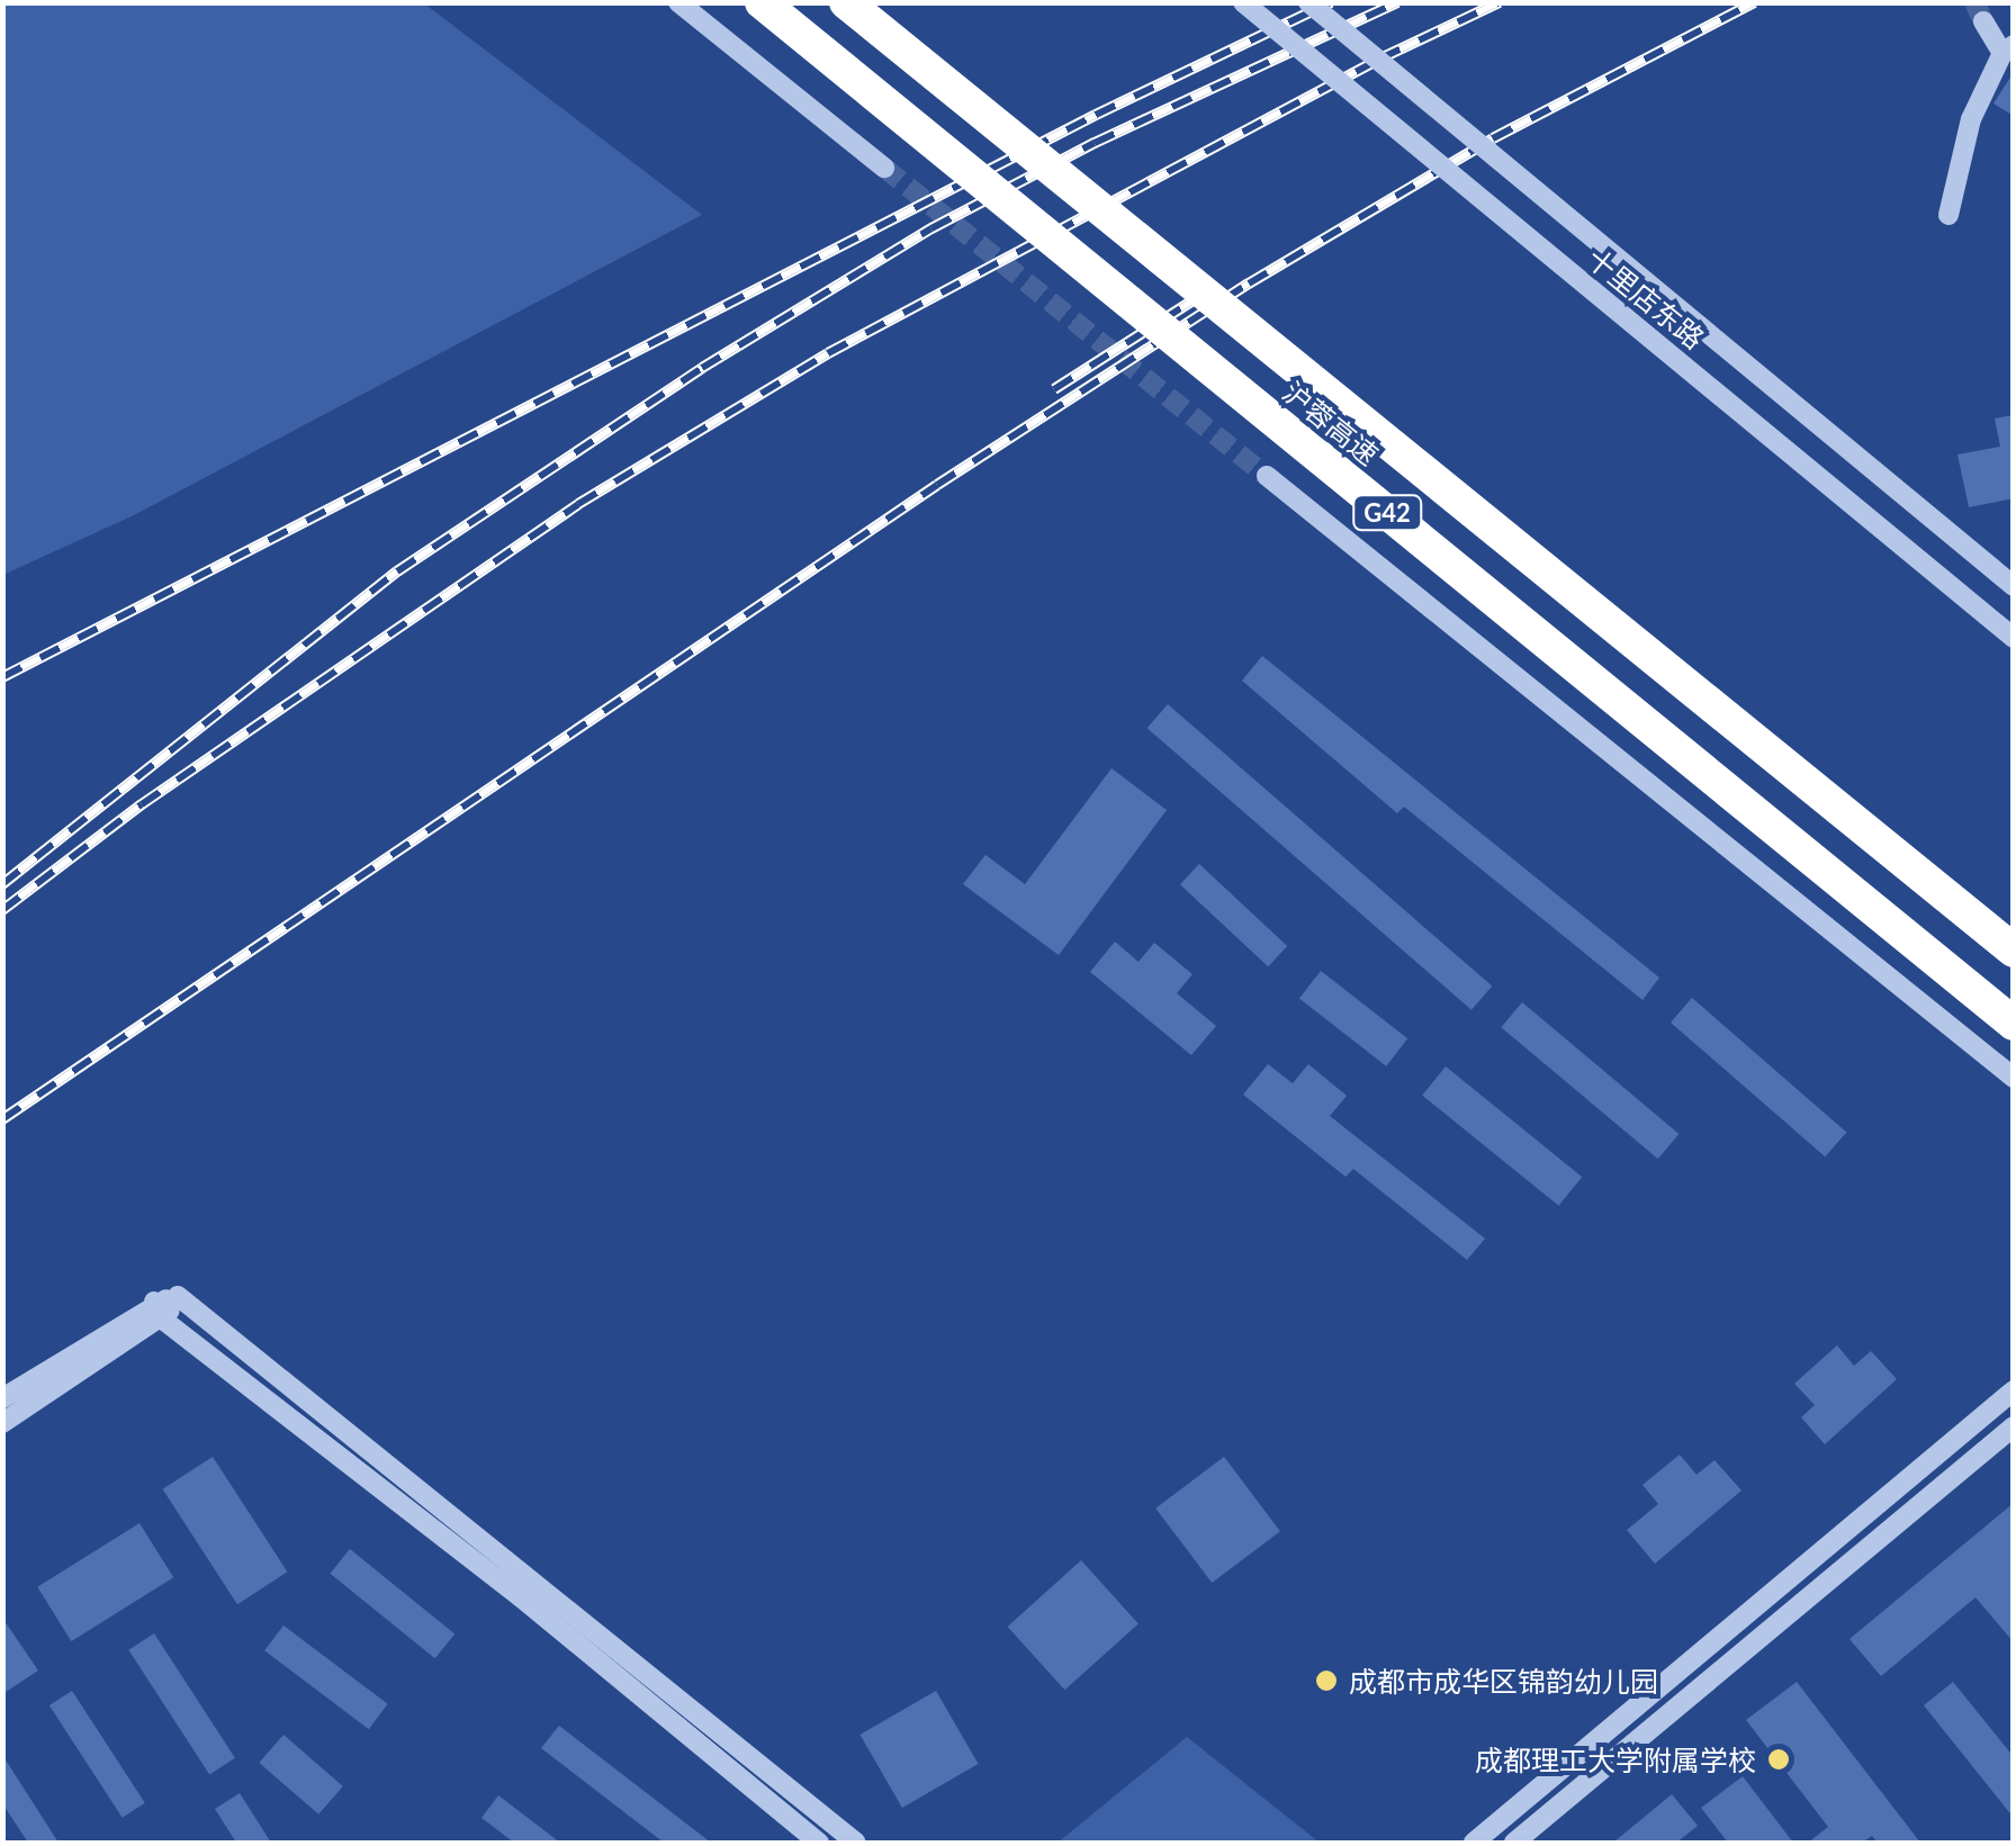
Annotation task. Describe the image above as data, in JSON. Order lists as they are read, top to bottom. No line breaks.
{"streets":{"highway":["沪蓉高速","G42"],"street":["十里店东路"]},"places":["成都市成华区锦韵幼儿园","成都理工大学附属学校"]}
